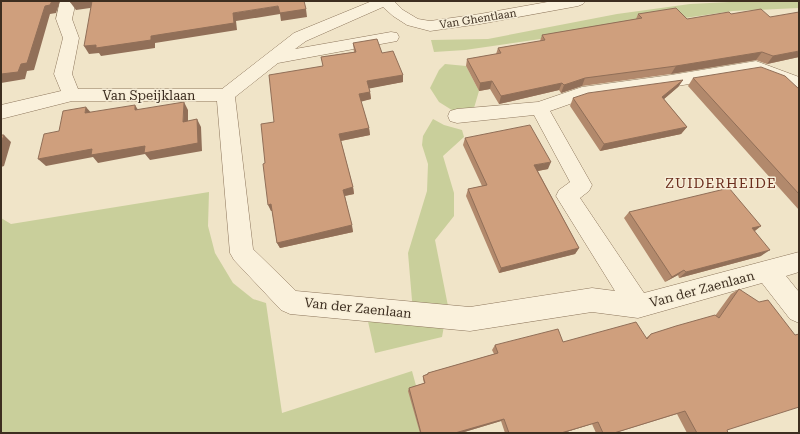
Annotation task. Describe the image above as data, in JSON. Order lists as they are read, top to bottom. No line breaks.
{"streets":{"street":["Van Ghentlaan","Van Speijklaan","Van der Zaenlaan"]},"crossings":[["Van Speijklaan","Van der Zaenlaan"]],"districts":["ZUIDERHEIDE"]}
